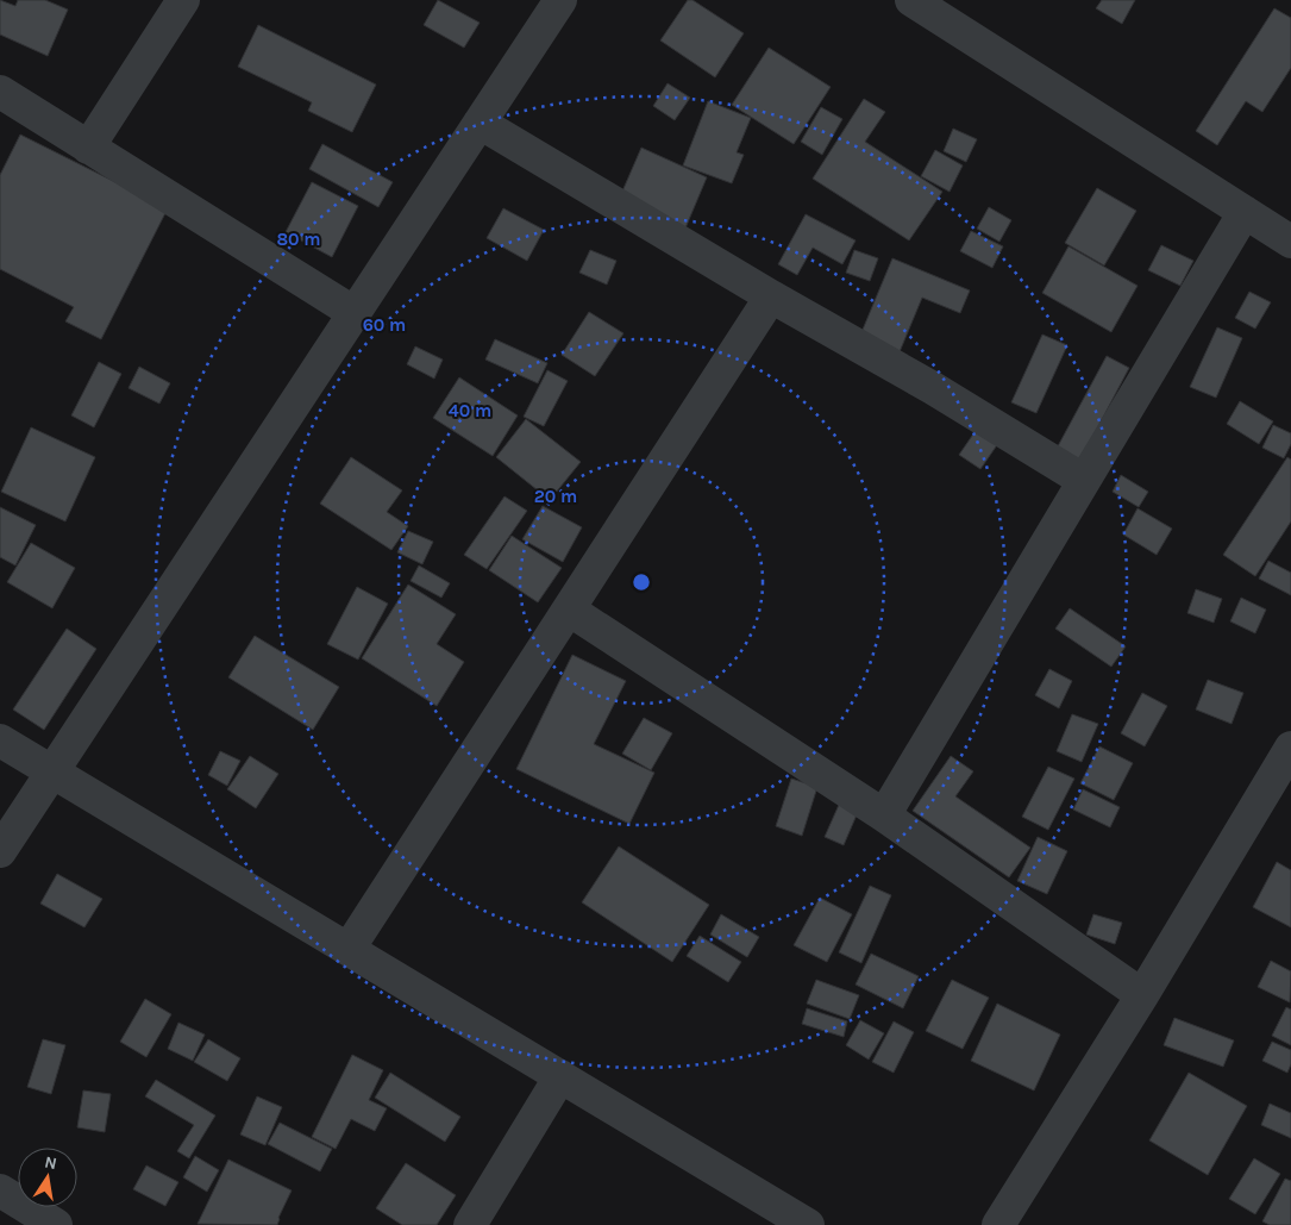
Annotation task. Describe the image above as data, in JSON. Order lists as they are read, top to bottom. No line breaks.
{"north":"top","rings":["80 m","60 m","40 m","20 m"]}
